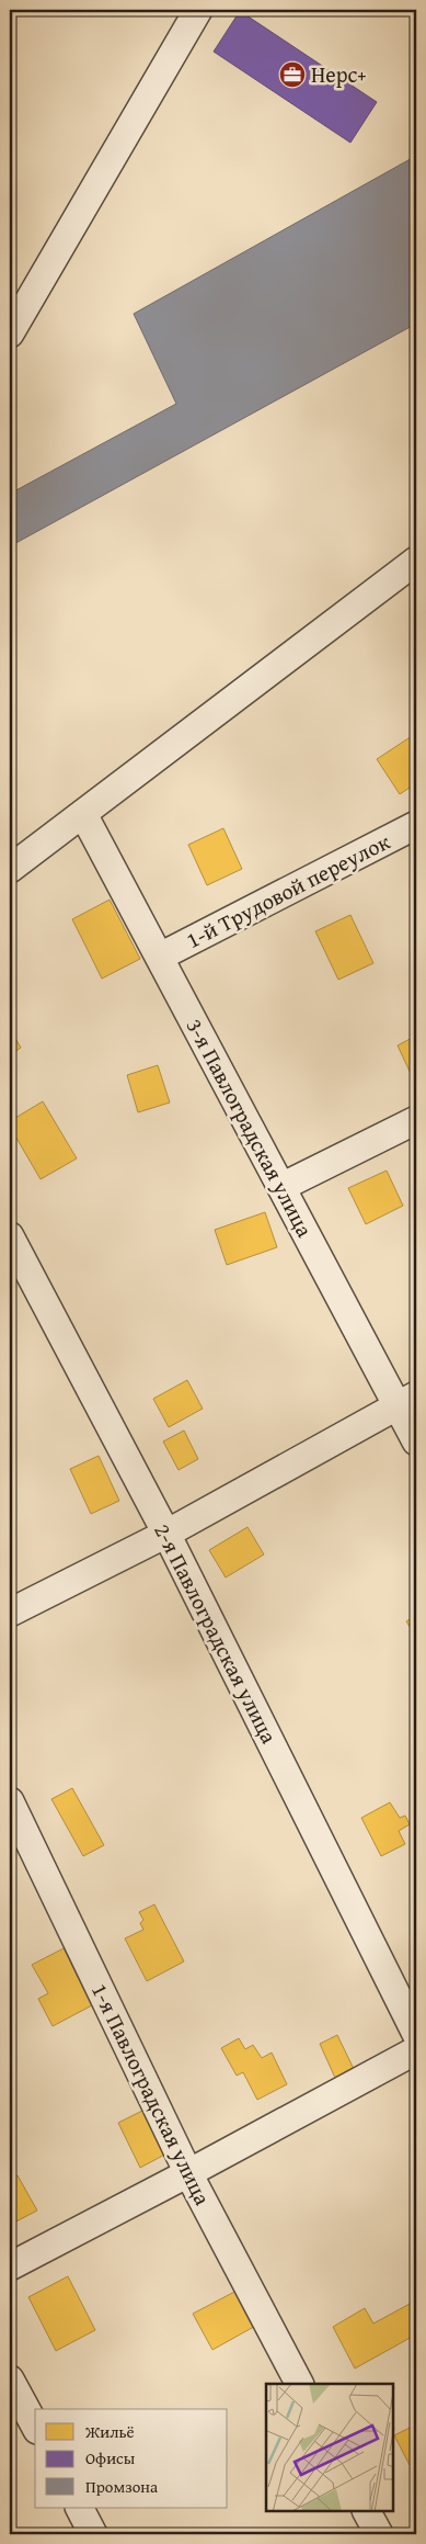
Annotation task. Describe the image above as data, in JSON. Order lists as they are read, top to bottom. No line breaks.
{"streets":{"street":["1-й Трудовой переулок","3-я Павлоградская улица","2-я Павлоградская улица","1-я Павлоградская улица"]},"crossings":[["1-й Трудовой переулок","3-я Павлоградская улица"]],"places":{"office":["Нерс+"]},"legend":["Жильё","Офисы","Промзона"]}
